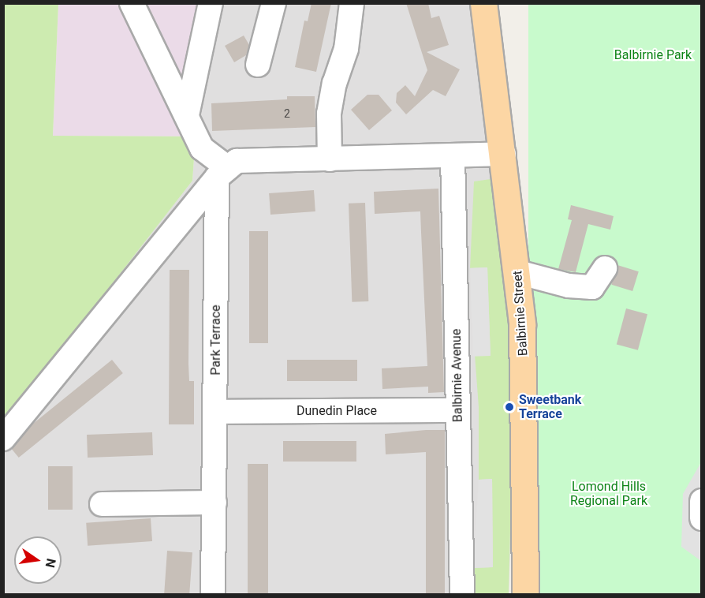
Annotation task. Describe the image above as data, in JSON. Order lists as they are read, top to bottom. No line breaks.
{"streets":{"main road":["Balbirnie Street"],"street":["Park Terrace","Balbirnie Avenue","Dunedin Place"]},"crossings":[["Park Terrace","Dunedin Place"],["Balbirnie Avenue","Dunedin Place"]],"parks":["Balbirnie Park","Lomond Hills Regional Park"],"places":["Sweetbank Terrace"],"house_numbers":["2"],"north":"right"}
